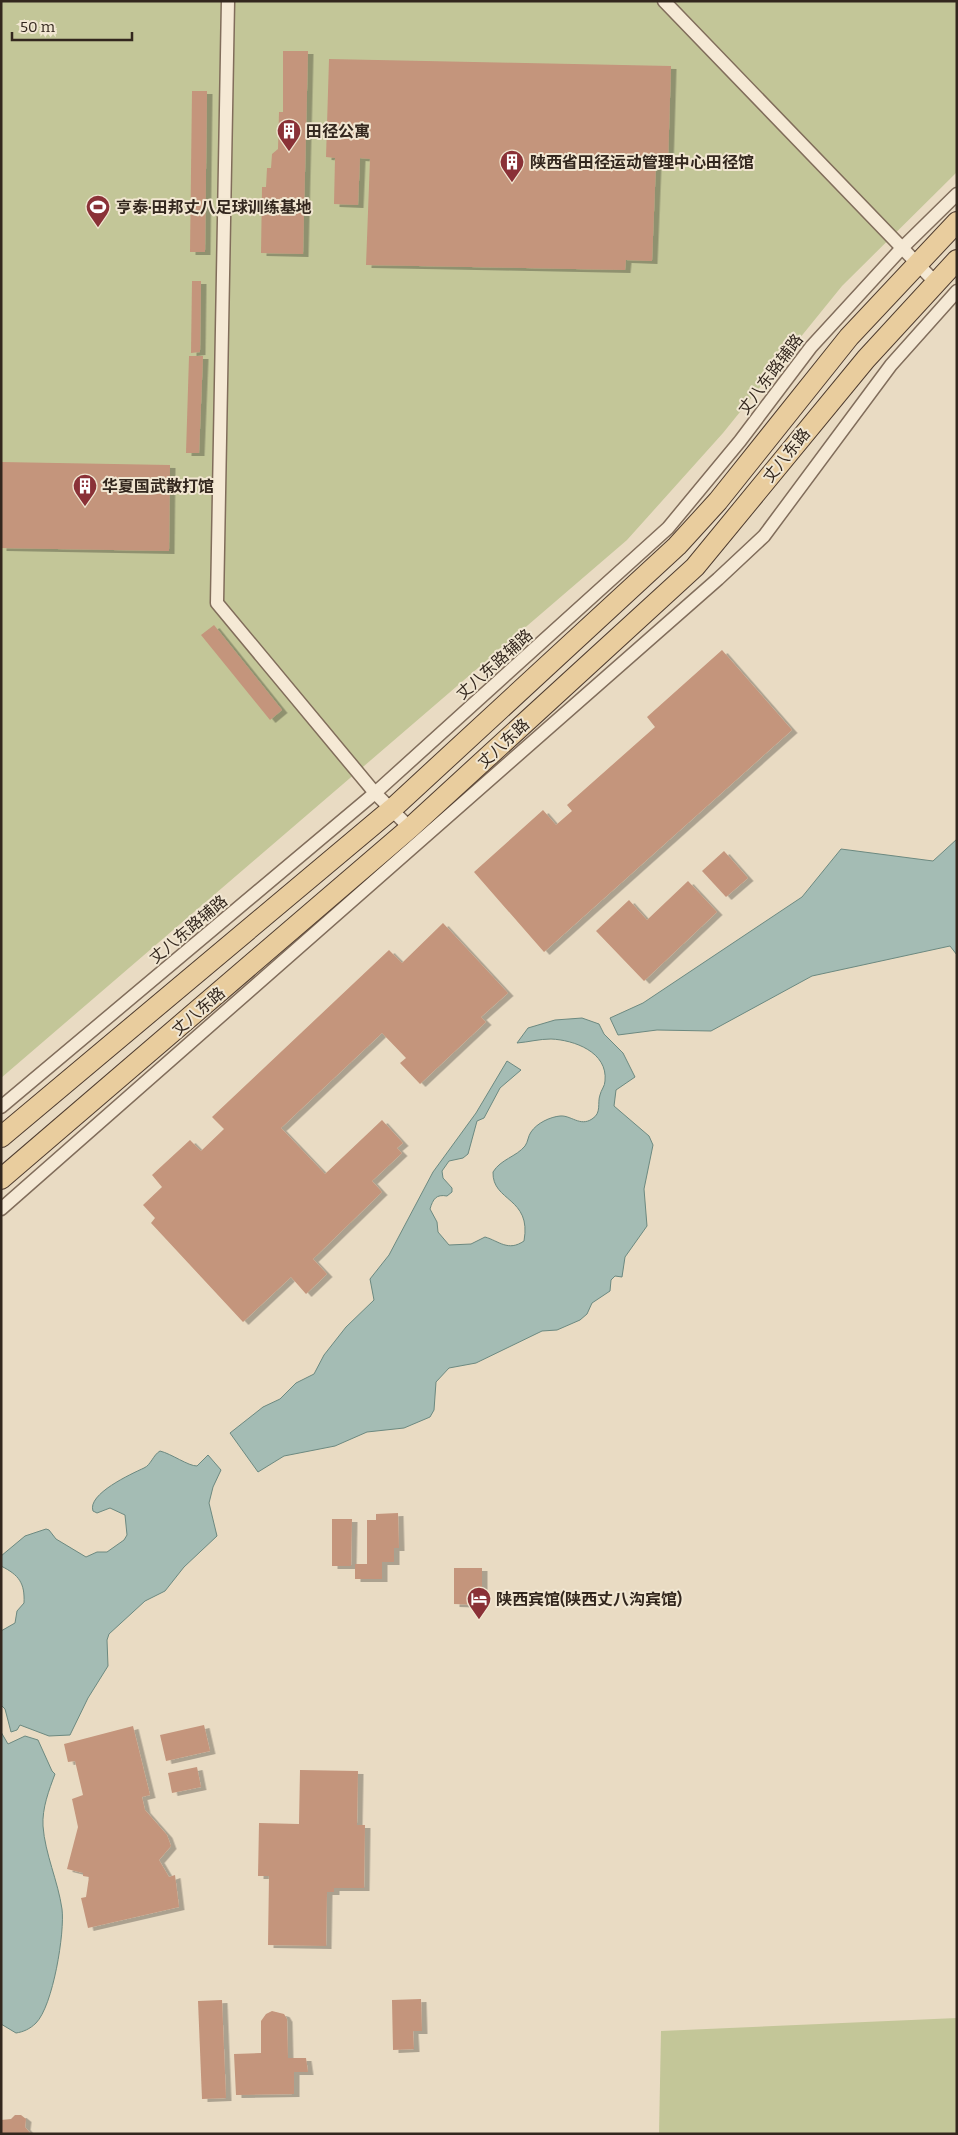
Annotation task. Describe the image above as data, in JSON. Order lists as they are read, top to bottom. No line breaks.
{"streets":{"main road":["丈八东路"],"street":["丈八东路辅路"]},"places":{"building":["田径公寓","陕西省田径运动管理中心田径馆","华夏国武散打馆"],"sports":["亨泰·田邦丈八足球训练基地"],"hotel":["陕西宾馆(陕西丈八沟宾馆)"]},"scale_bar":"50 m"}
